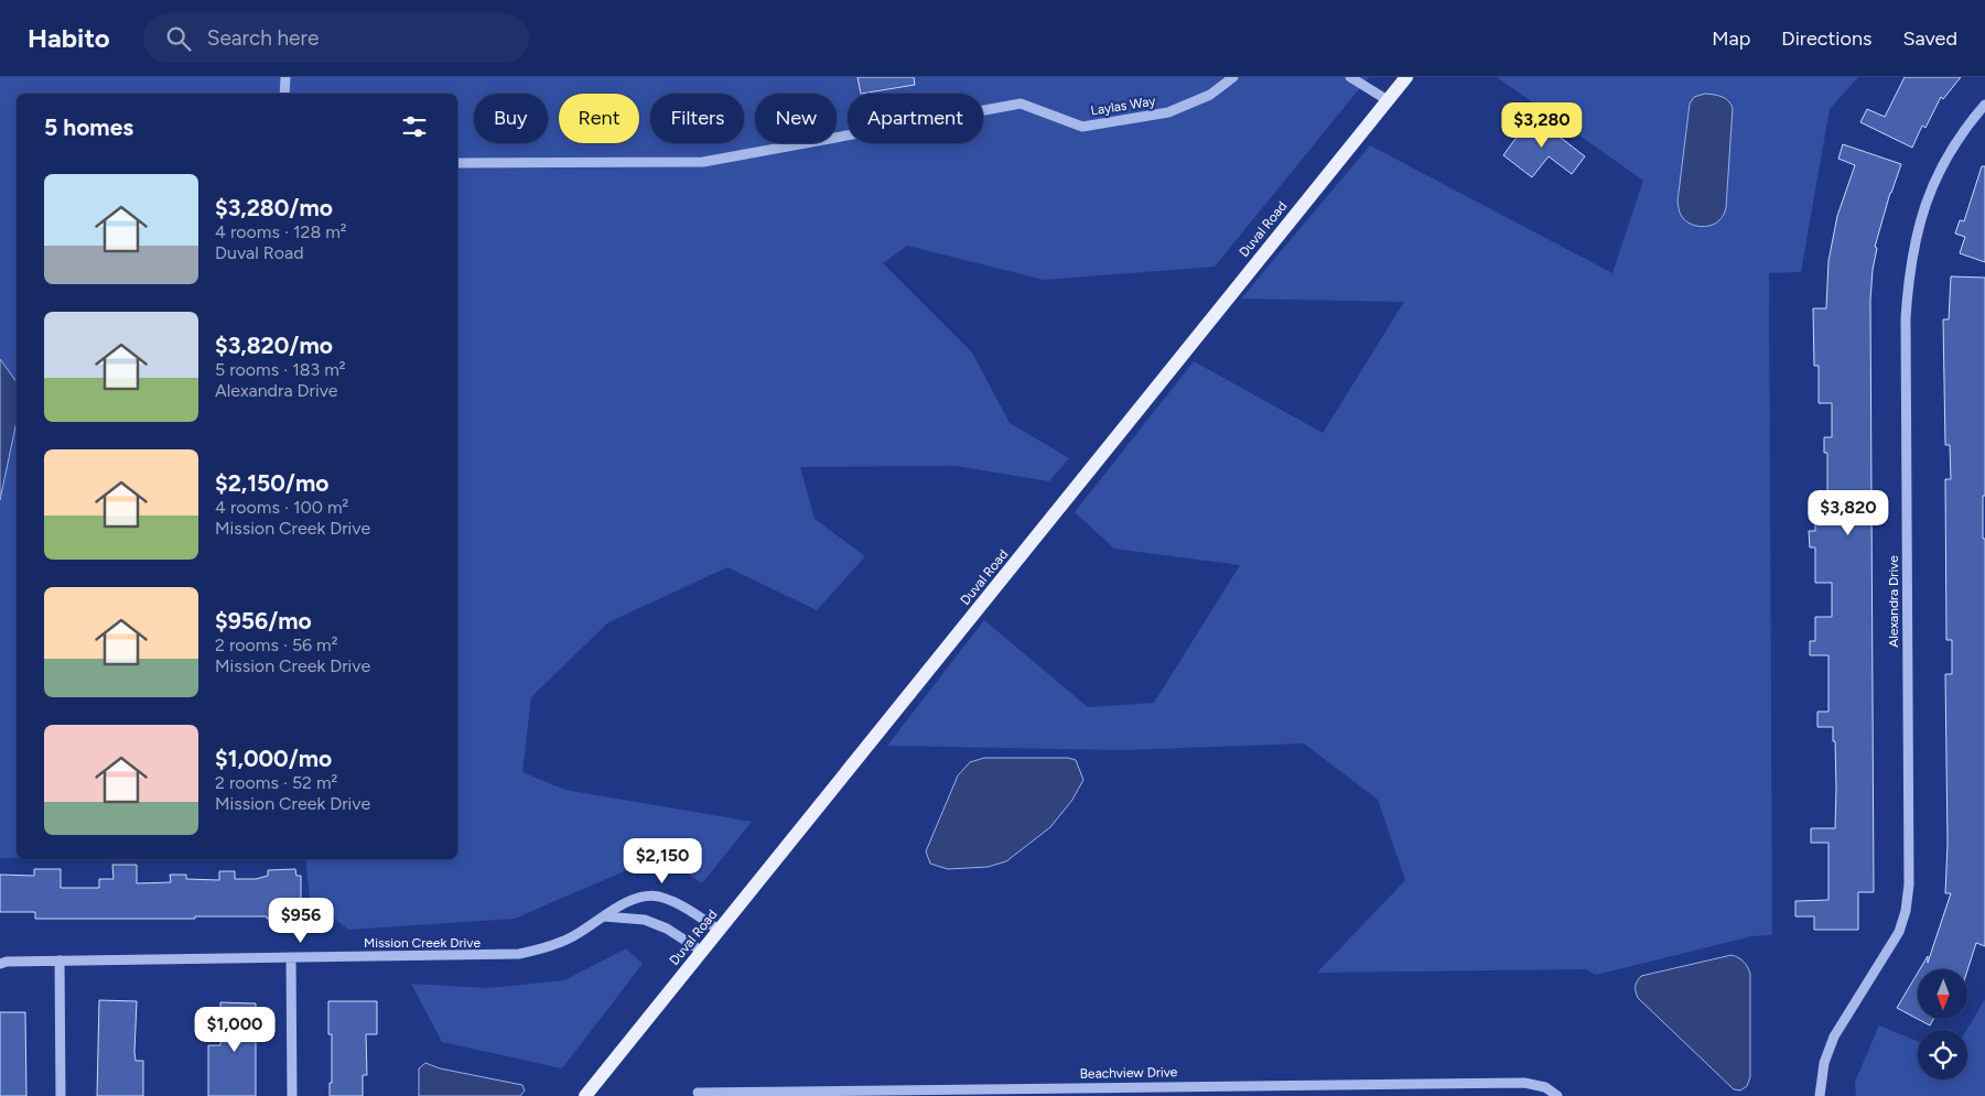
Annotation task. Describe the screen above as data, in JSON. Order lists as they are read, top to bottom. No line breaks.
{"streets":{"main road":["Duval Road"],"street":["Laylas Way","Alexandra Drive","Mission Creek Drive","Beachview Drive"]},"crossings":[["Duval Road","Mission Creek Drive"]],"north":"bottom","page":{"header":"Habito","search":"Search here","nav":["Map","Directions","Saved"],"chip":["Buy","Rent","Filters","New","Apartment"],"heading":"5 homes","price":["$3,280","$3,820","$2,150","$956","$1,000"],"list":[{"name":"$3,280/mo","note":"4 rooms · 128 m² · Duval Road"},{"name":"$3,820/mo","note":"5 rooms · 183 m² · Alexandra Drive"},{"name":"$2,150/mo","note":"4 rooms · 100 m² · Mission Creek Drive"},{"name":"$956/mo","note":"2 rooms · 56 m² · Mission Creek Drive"},{"name":"$1,000/mo","note":"2 rooms · 52 m² · Mission Creek Drive"}]}}
